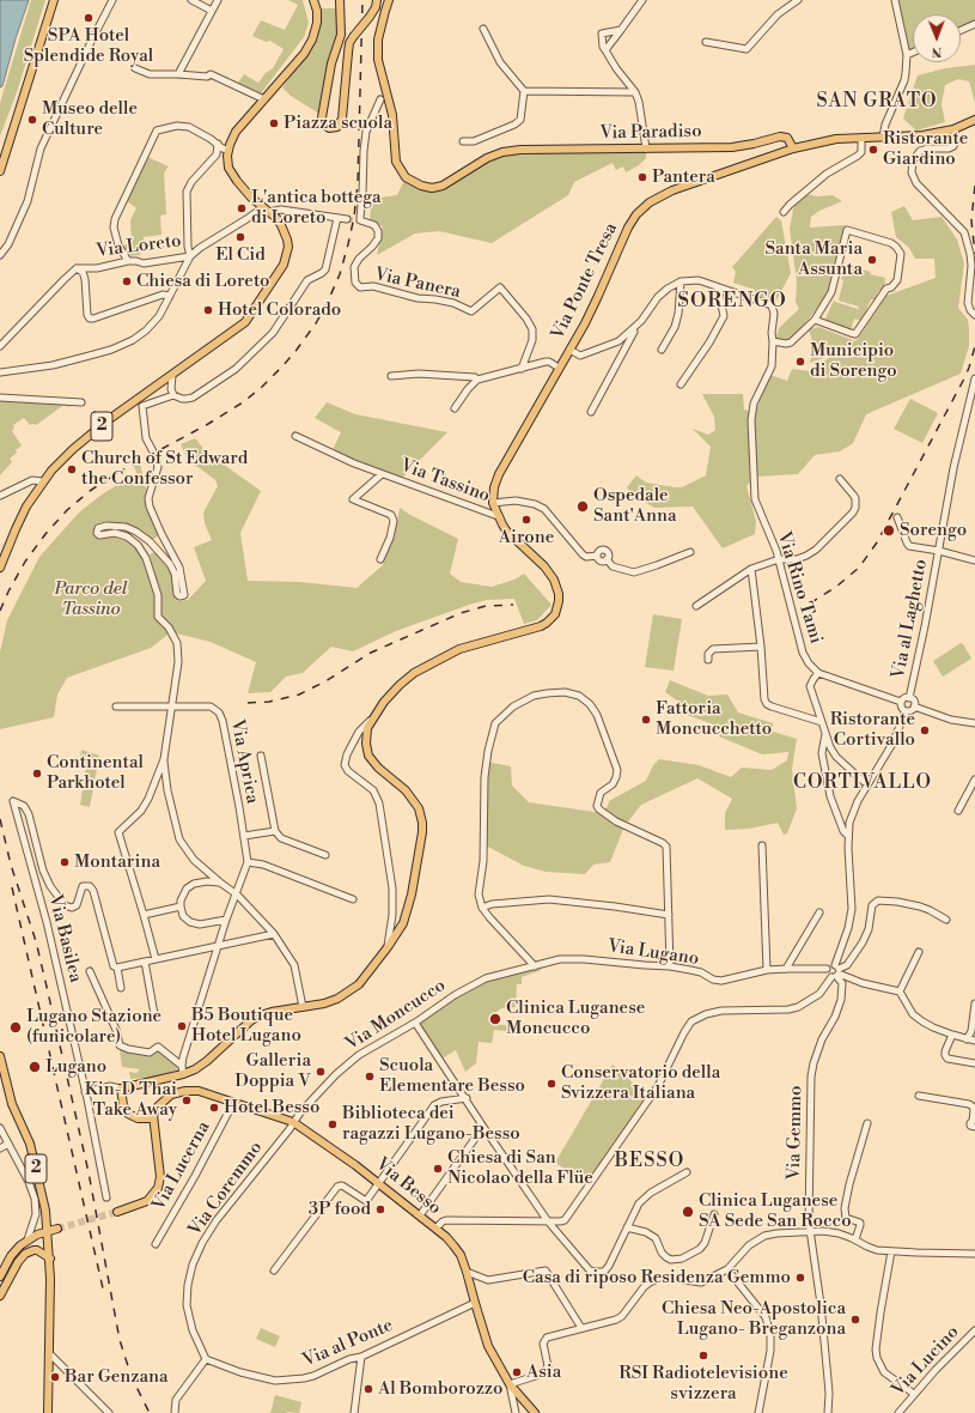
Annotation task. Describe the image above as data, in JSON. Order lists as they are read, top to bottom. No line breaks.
{"streets":{"main road":["Via Paradiso","Via Ponte Tresa","2","Via Besso"],"street":["Via Loreto","Via Panera","Via Tassino","Via Rino Tami","Via al Laghetto","Via Aprica","Via Basilea","Via Lugano","Via Moncucco","Via Gemmo","Via Lucerna","Via Coremmo","Via al Ponte","Via Lucino"]},"crossings":[["Via Paradiso","Via Ponte Tresa"],["Via Ponte Tresa","Via Tassino"],["Via Lugano","Via Moncucco"],["Via Lugano","Via Gemmo"],["Via Moncucco","Via Besso"],["Via Moncucco","Via Coremmo"],["Via Lucerna","Via Besso"],["Via Besso","Via Coremmo"],["Via Besso","Via al Ponte"],["Via Coremmo","Via al Ponte"]],"districts":["SAN GRATO","SORENGO","CORTIVALLO","BESSO"],"parks":["Parco del Tassino"],"places":["SPA Hotel Splendide Royal","Museo delle Culture","Piazza scuola","Ristorante Giardino","Pantera","L'antica bottega di Loreto","El Cid","Santa Maria Assunta","Chiesa di Loreto","Hotel Colorado","Municipio di Sorengo","Church of St Edward the Confessor","Ospedale Sant'Anna","Airone","Sorengo","Fattoria Moncucchetto","Ristorante Cortivallo","Continental Parkhotel","Montarina","Clinica Luganese Moncucco","B5 Boutique Hotel Lugano","Lugano Stazione (funicolare)","Lugano","Galleria Doppia V","Scuola Elementare Besso","Conservatorio della Svizzera Italiana","Kin-D Thai Take Away","Hotel Besso","Biblioteca dei ragazzi Lugano-Besso","Chiesa di San Nicolao della Flüe","3P food","Clinica Luganese SA Sede San Rocco","Casa di riposo Residenza Gemmo","Chiesa Neo-Apostolica Lugano- Breganzona","RSI Radiotelevisione svizzera","Asia","Bar Genzana","Al Bomborozzo"],"north":"bottom"}
